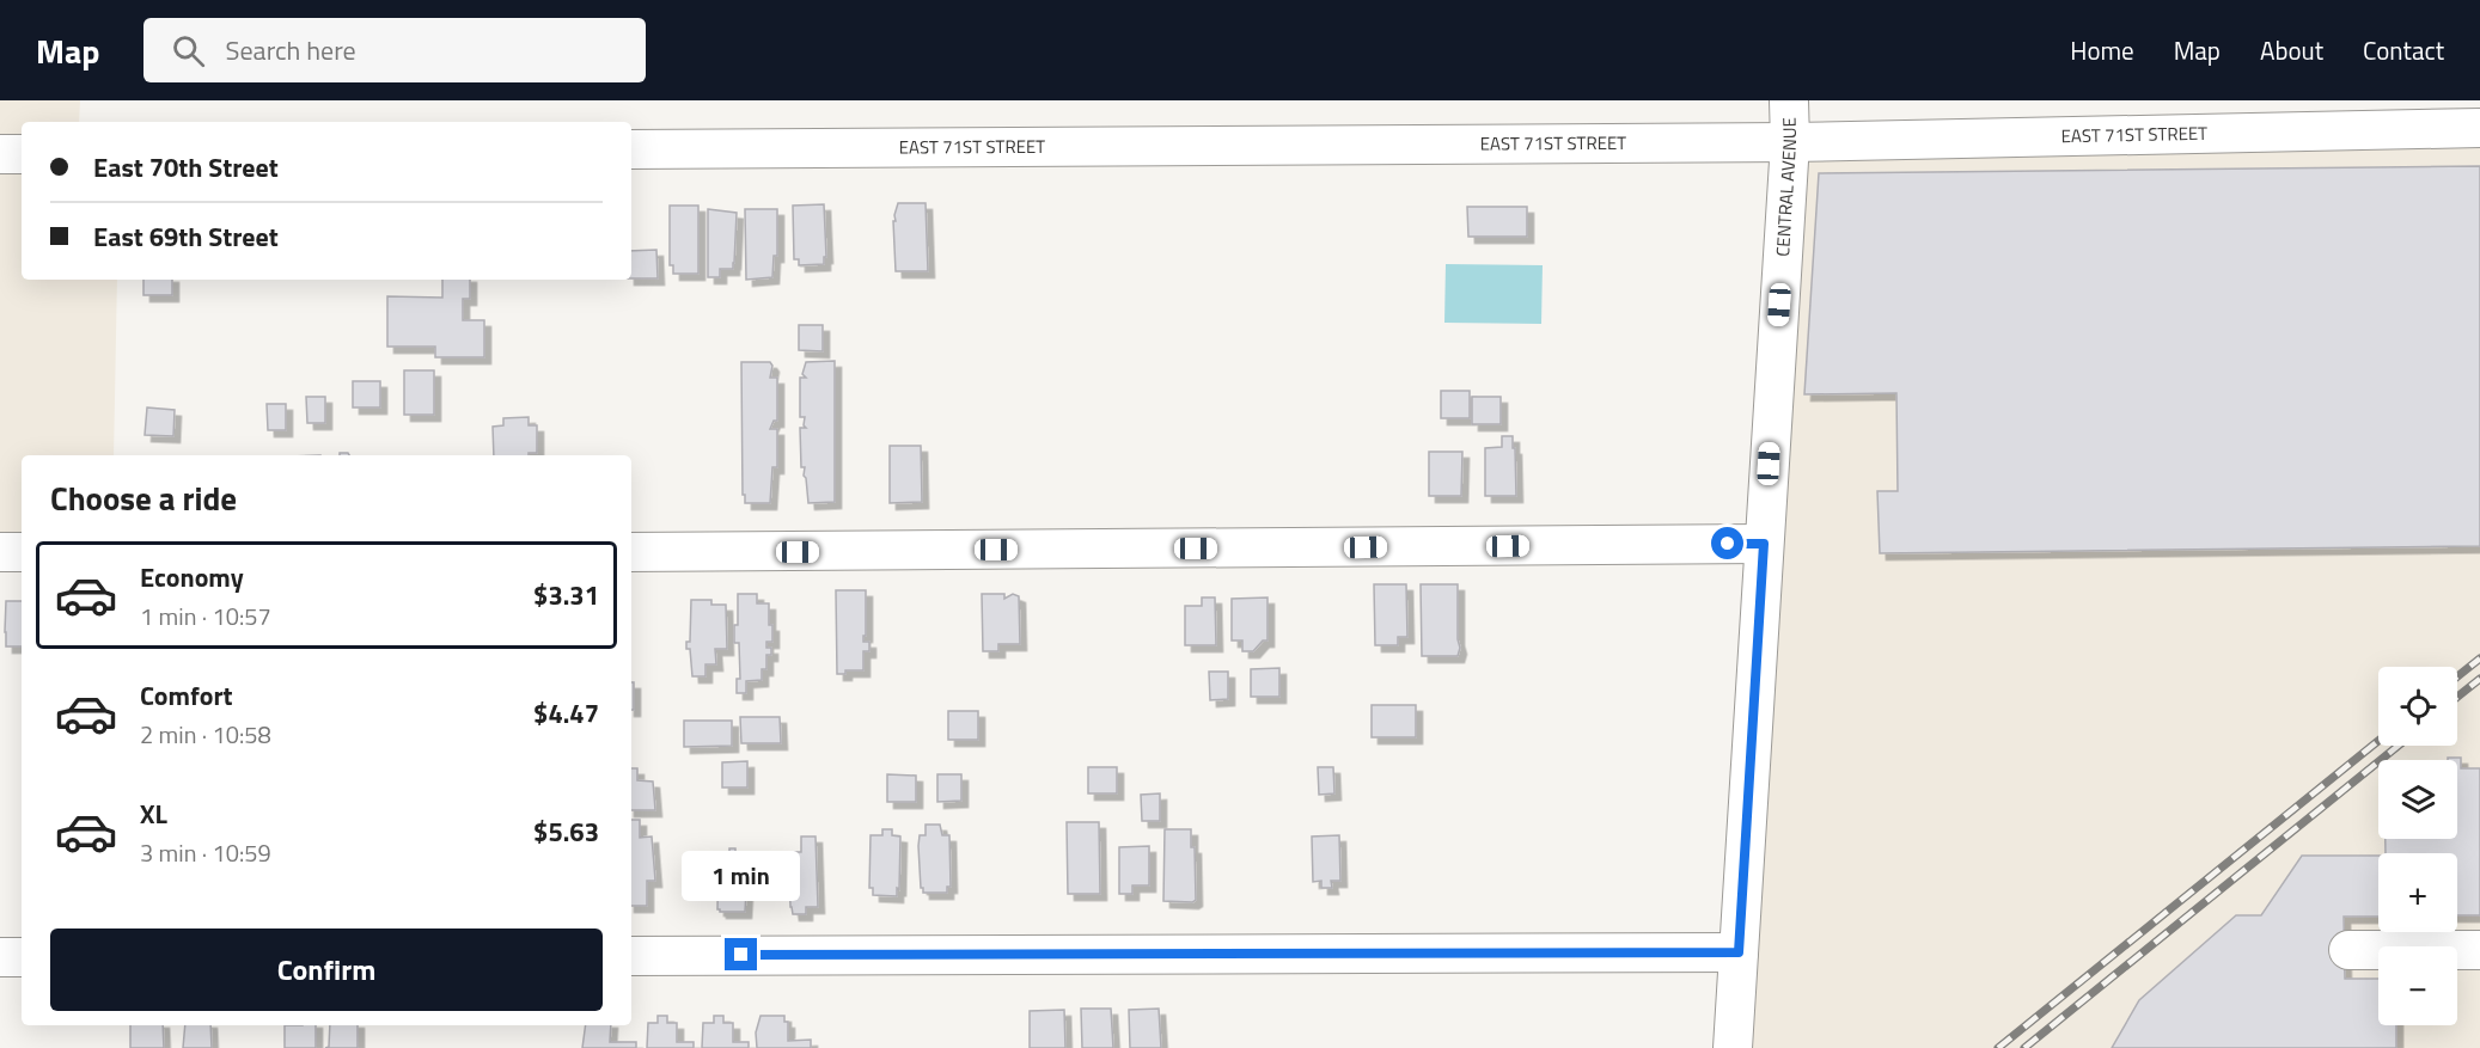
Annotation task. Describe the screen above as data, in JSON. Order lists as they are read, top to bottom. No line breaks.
{"streets":{"street":["EAST 71ST STREET","CENTRAL AVENUE"]},"crossings":[["EAST 71ST STREET","CENTRAL AVENUE"]],"page":{"header":"Map","search":"Search here","nav":["Home","Map","About","Contact"],"banner":["East 70th Street","East 69th Street"],"heading":"Choose a ride","list":[{"name":"Economy","note":"1 min · 10:57","value":"$3.31"},{"name":"Comfort","note":"2 min · 10:58","value":"$4.47"},{"name":"XL","note":"3 min · 10:59","value":"$5.63"}],"map_buttons":["+","−"],"bubble":"1 min","buttons":"Confirm"}}
